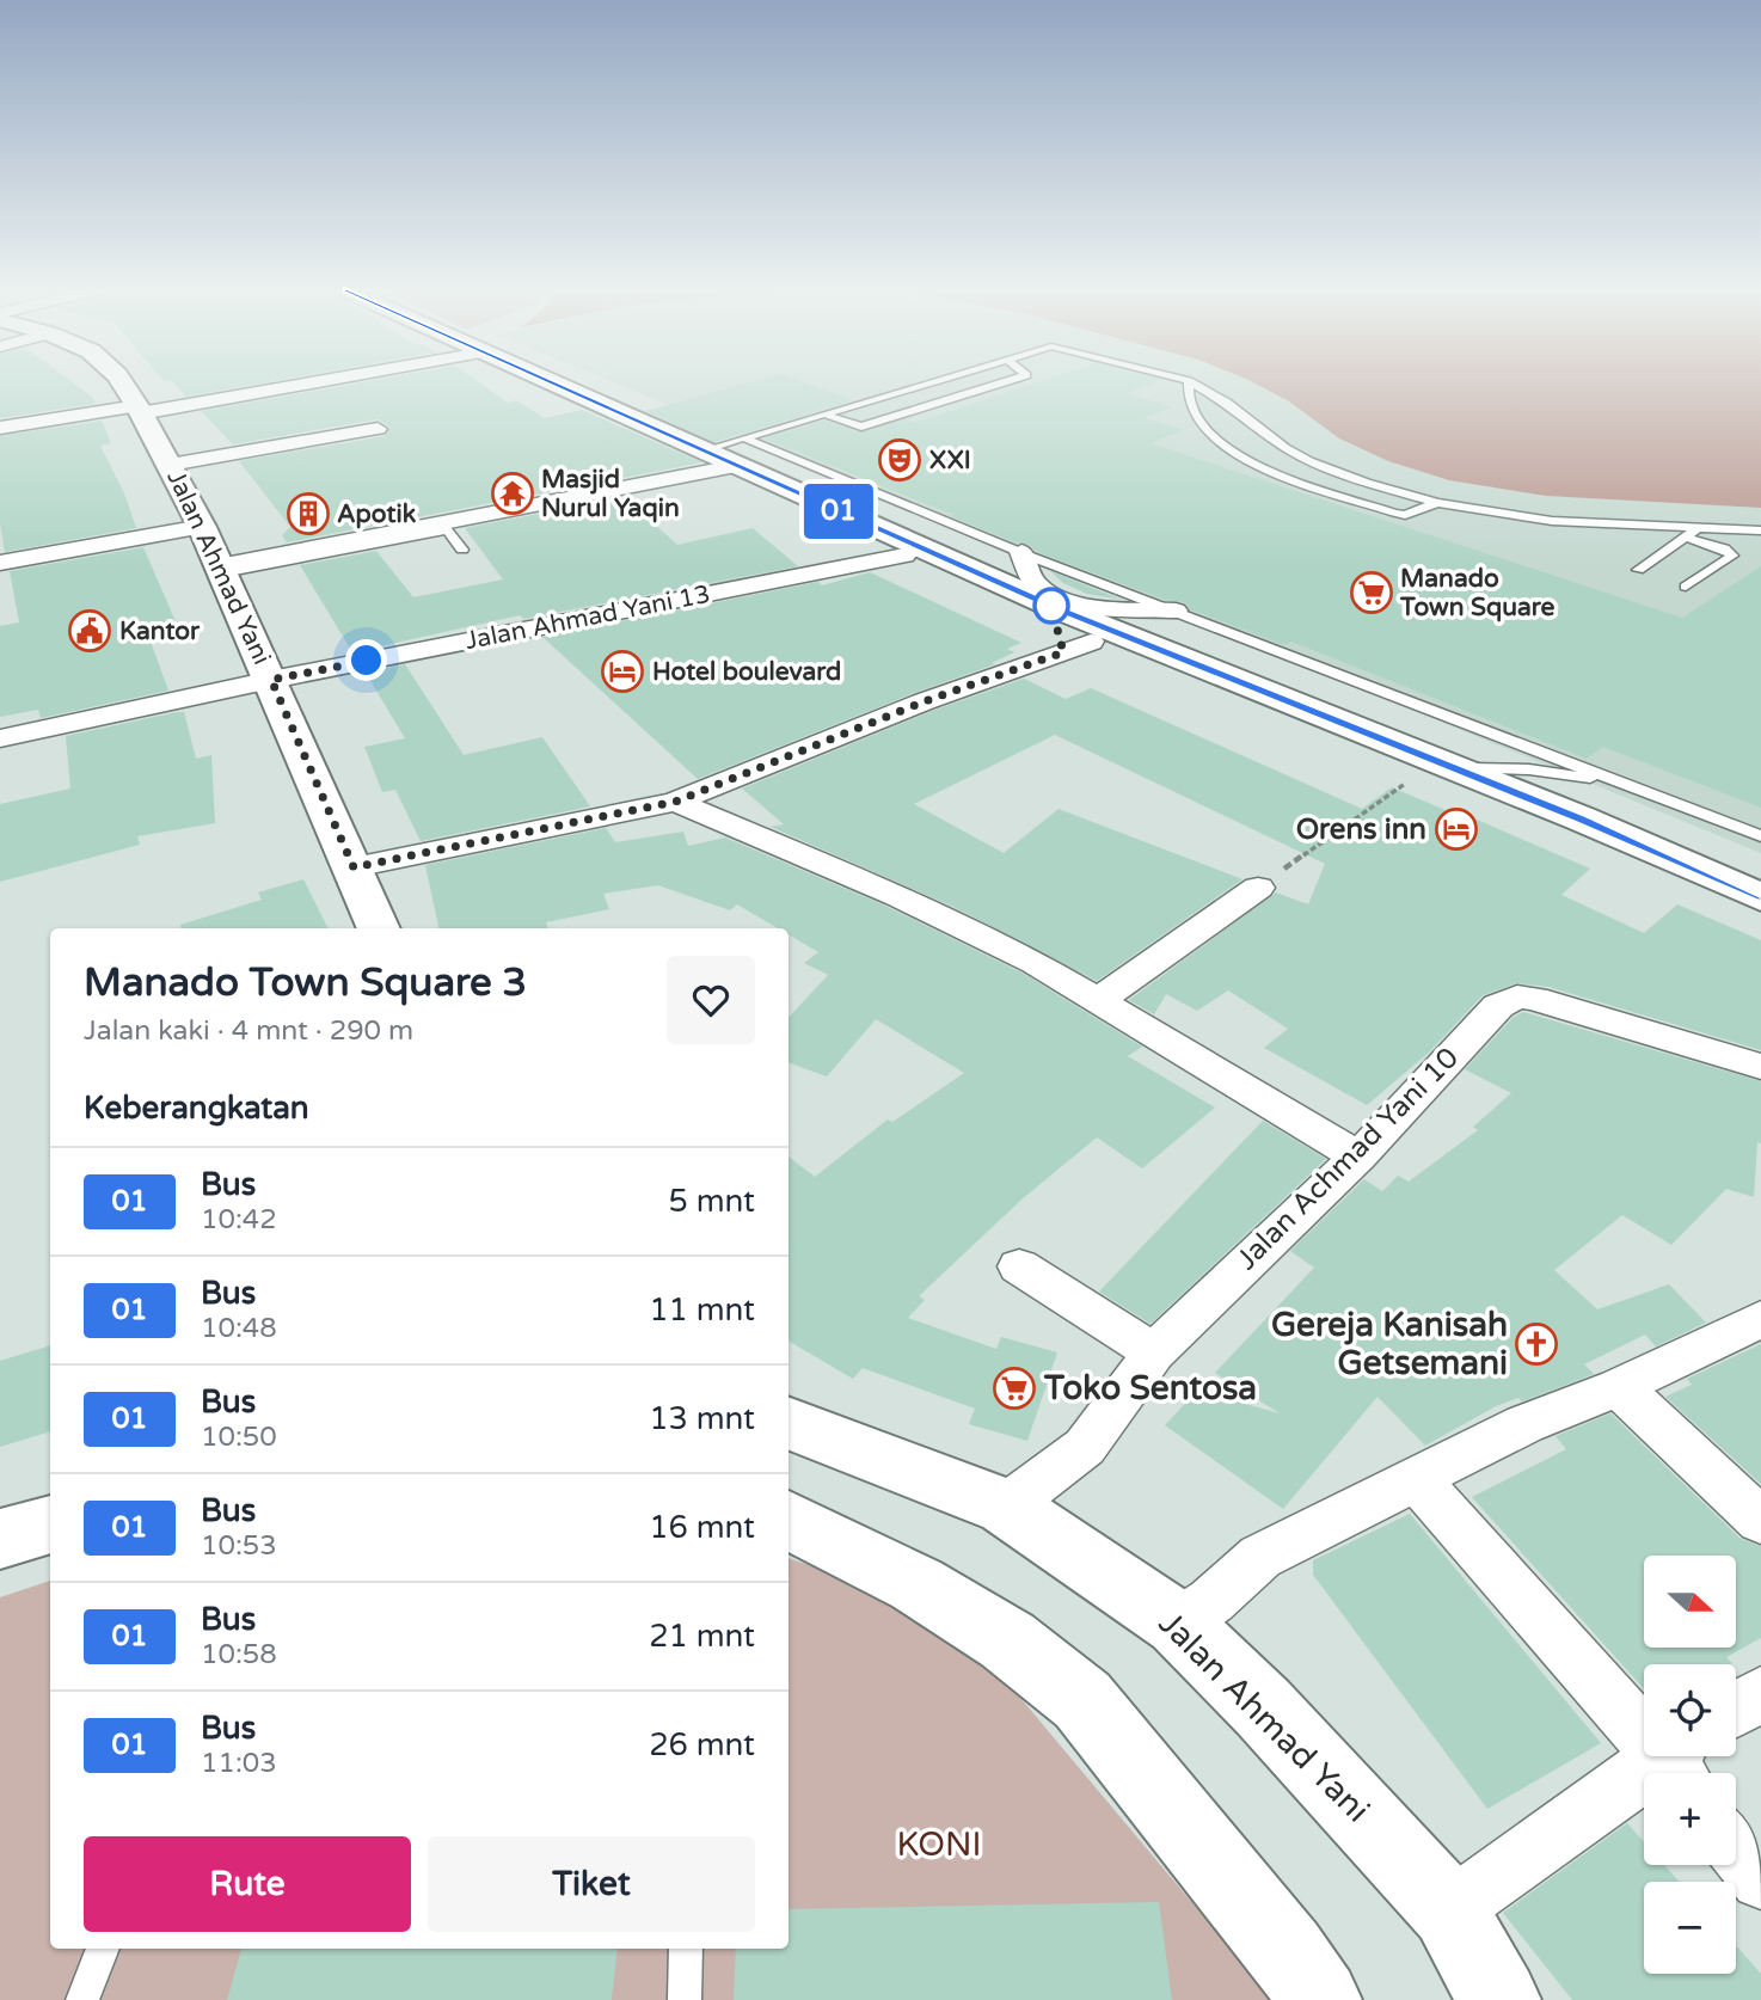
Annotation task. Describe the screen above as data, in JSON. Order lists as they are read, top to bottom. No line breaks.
{"streets":{"main road":["Jalan Ahmad Yani"],"street":["Jalan Ahmad Yani 13","Jalan Achmad Yani 10"]},"crossings":[["Jalan Ahmad Yani","Jalan Ahmad Yani 13"],["Jalan Ahmad Yani","Jalan Achmad Yani 10"]],"parks":["KONI"],"places":{"theatre":["XXI"],"temple":["Masjid Nurul Yaqin"],"building":["Apotik"],"supermarket":["Manado Town Square","Toko Sentosa"],"public building":["Kantor"],"hotel":["Hotel boulevard","Orens inn"],"church":["Gereja Kanisah Getsemani"]},"lines":["bus line 01"],"north":"right","page":{"on_map":"01","heading":[["Manado Town Square 3","Jalan kaki · 4 mnt · 290 m"],"Keberangkatan"],"list":[{"mark":"01","name":"Bus","note":"10:42","value":"5 mnt"},{"mark":"01","name":"Bus","note":"10:48","value":"11 mnt"},{"mark":"01","name":"Bus","note":"10:50","value":"13 mnt"},{"mark":"01","name":"Bus","note":"10:53","value":"16 mnt"},{"mark":"01","name":"Bus","note":"10:58","value":"21 mnt"},{"mark":"01","name":"Bus","note":"11:03","value":"26 mnt"}],"map_buttons":["+","−"],"buttons":["Rute","Tiket"]}}
